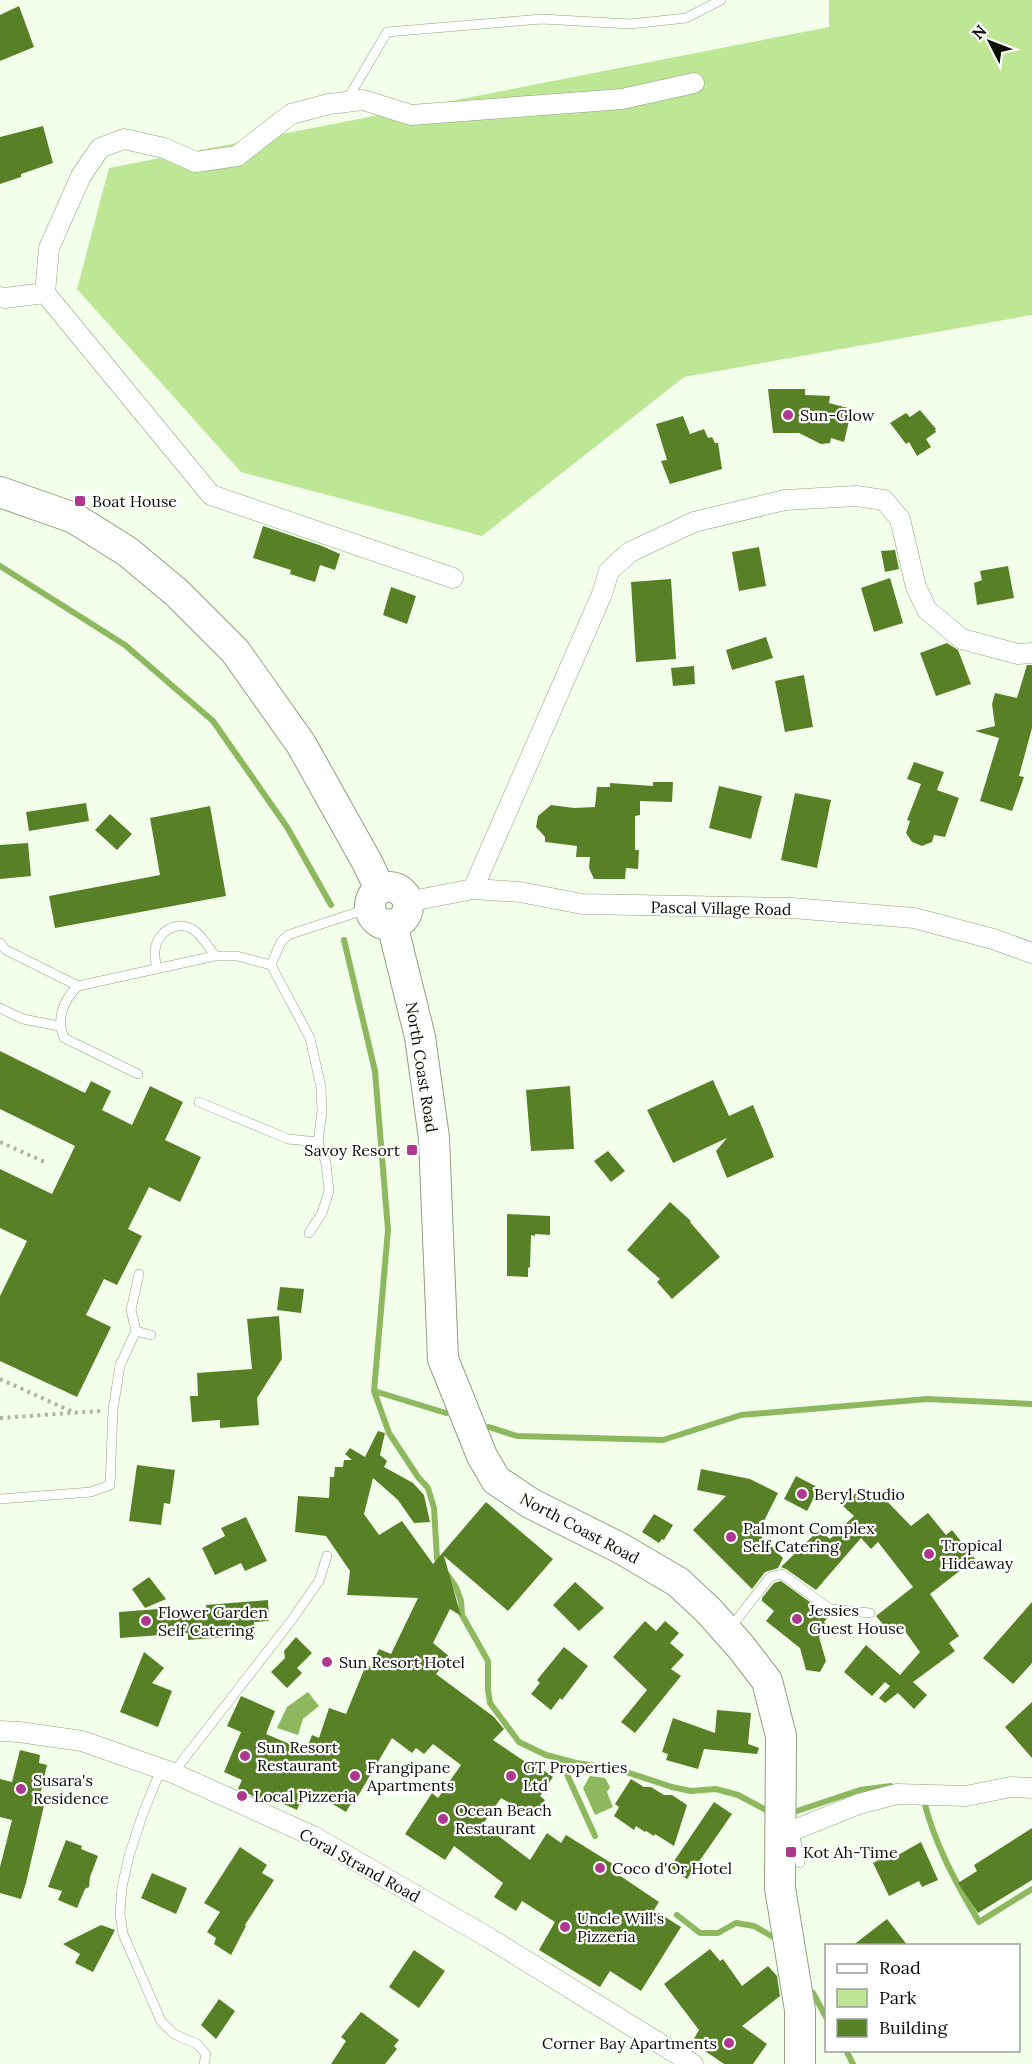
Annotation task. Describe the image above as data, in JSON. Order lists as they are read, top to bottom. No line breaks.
{"streets":{"main road":["North Coast Road"],"street":["Pascal Village Road","Coral Strand Road"]},"crossings":[["Pascal Village Road","North Coast Road"]],"places":{"other":["Sun-Glow","Beryl Studio","Palmont Complex Self Catering","Tropical Hideaway","Jessies Guest House","Flower Garden Self Catering","Sun Resort Hotel","Sun Resort Restaurant","Frangipane Apartments","GT Properties Ltd","Susara's Residence","Local Pizzeria","Ocean Beach Restaurant","Coco d'Or Hotel","Uncle Will's Pizzeria","Corner Bay Apartments"],"transit":["Boat House","Savoy Resort","Kot Ah-Time"]},"legend":["Road","Park","Building"],"north":"top left"}
